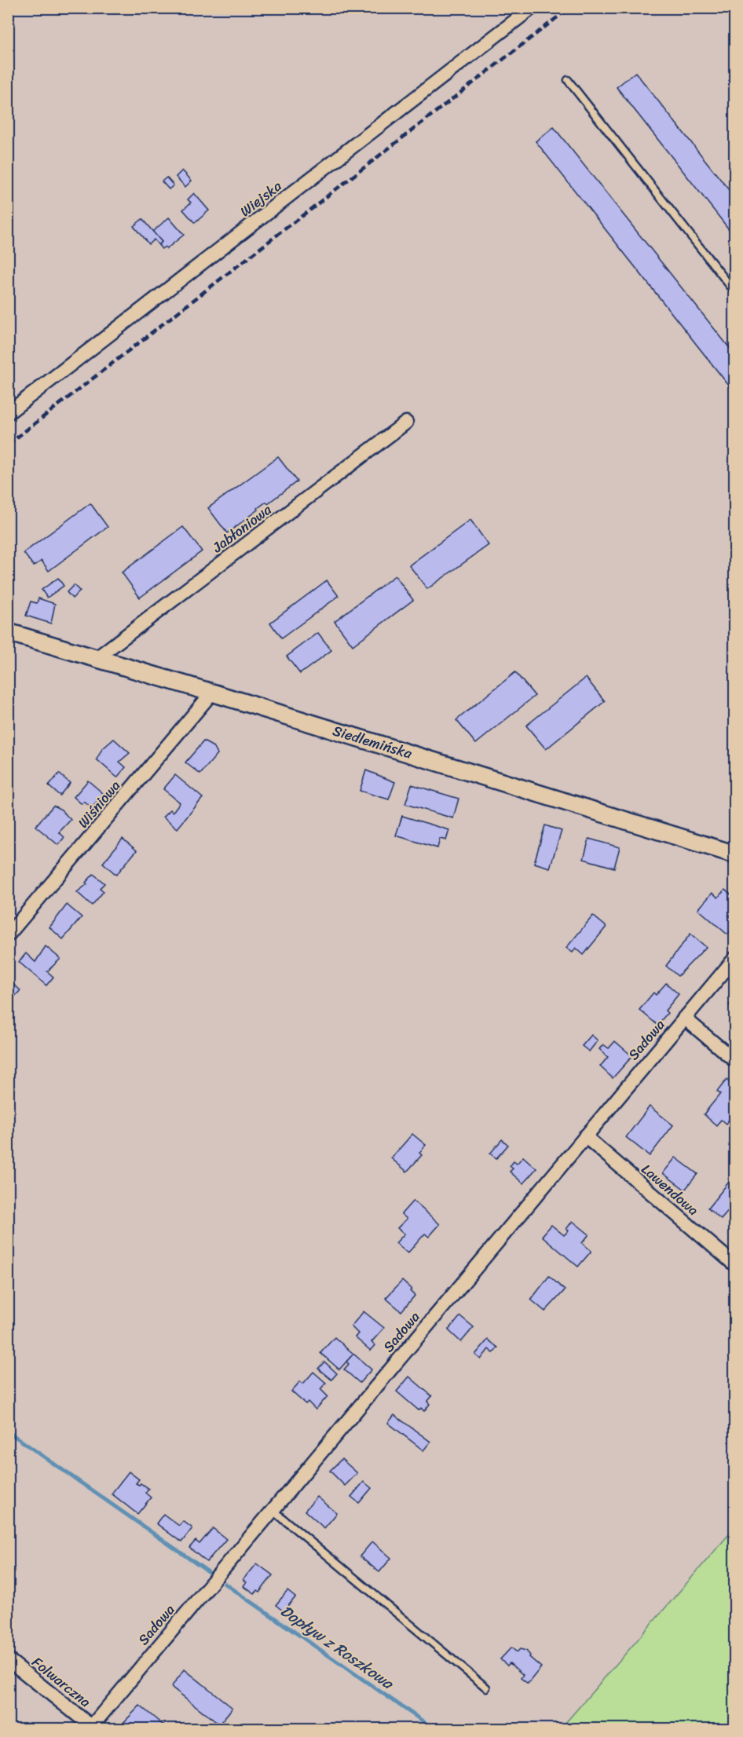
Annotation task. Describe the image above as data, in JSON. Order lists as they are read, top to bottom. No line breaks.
{"streets":{"street":["Wiejska","Jabłoniowa","Siedlemińska","Wiśniowa","Sadowa","Lawendowa","Folwarczna"]},"crossings":[["Jabłoniowa","Siedlemińska"],["Siedlemińska","Wiśniowa"],["Sadowa","Lawendowa"],["Sadowa","Folwarczna"]],"water":["Dopływ z Roszkowa"]}
